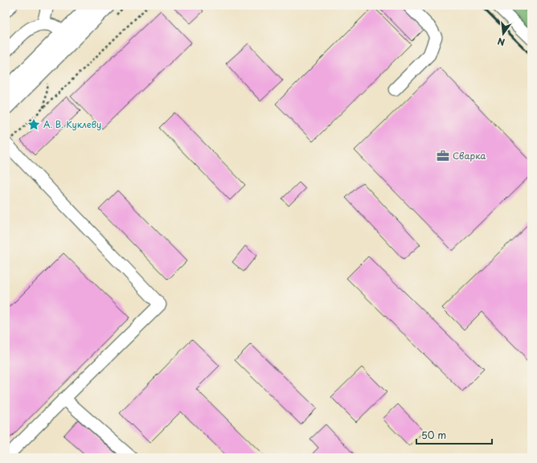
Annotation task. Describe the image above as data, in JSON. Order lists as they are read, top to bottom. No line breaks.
{"places":{"place":["А. В. Куклеву"],"office":["Сварка"]},"scale_bar":"50 m","north":"bottom"}
